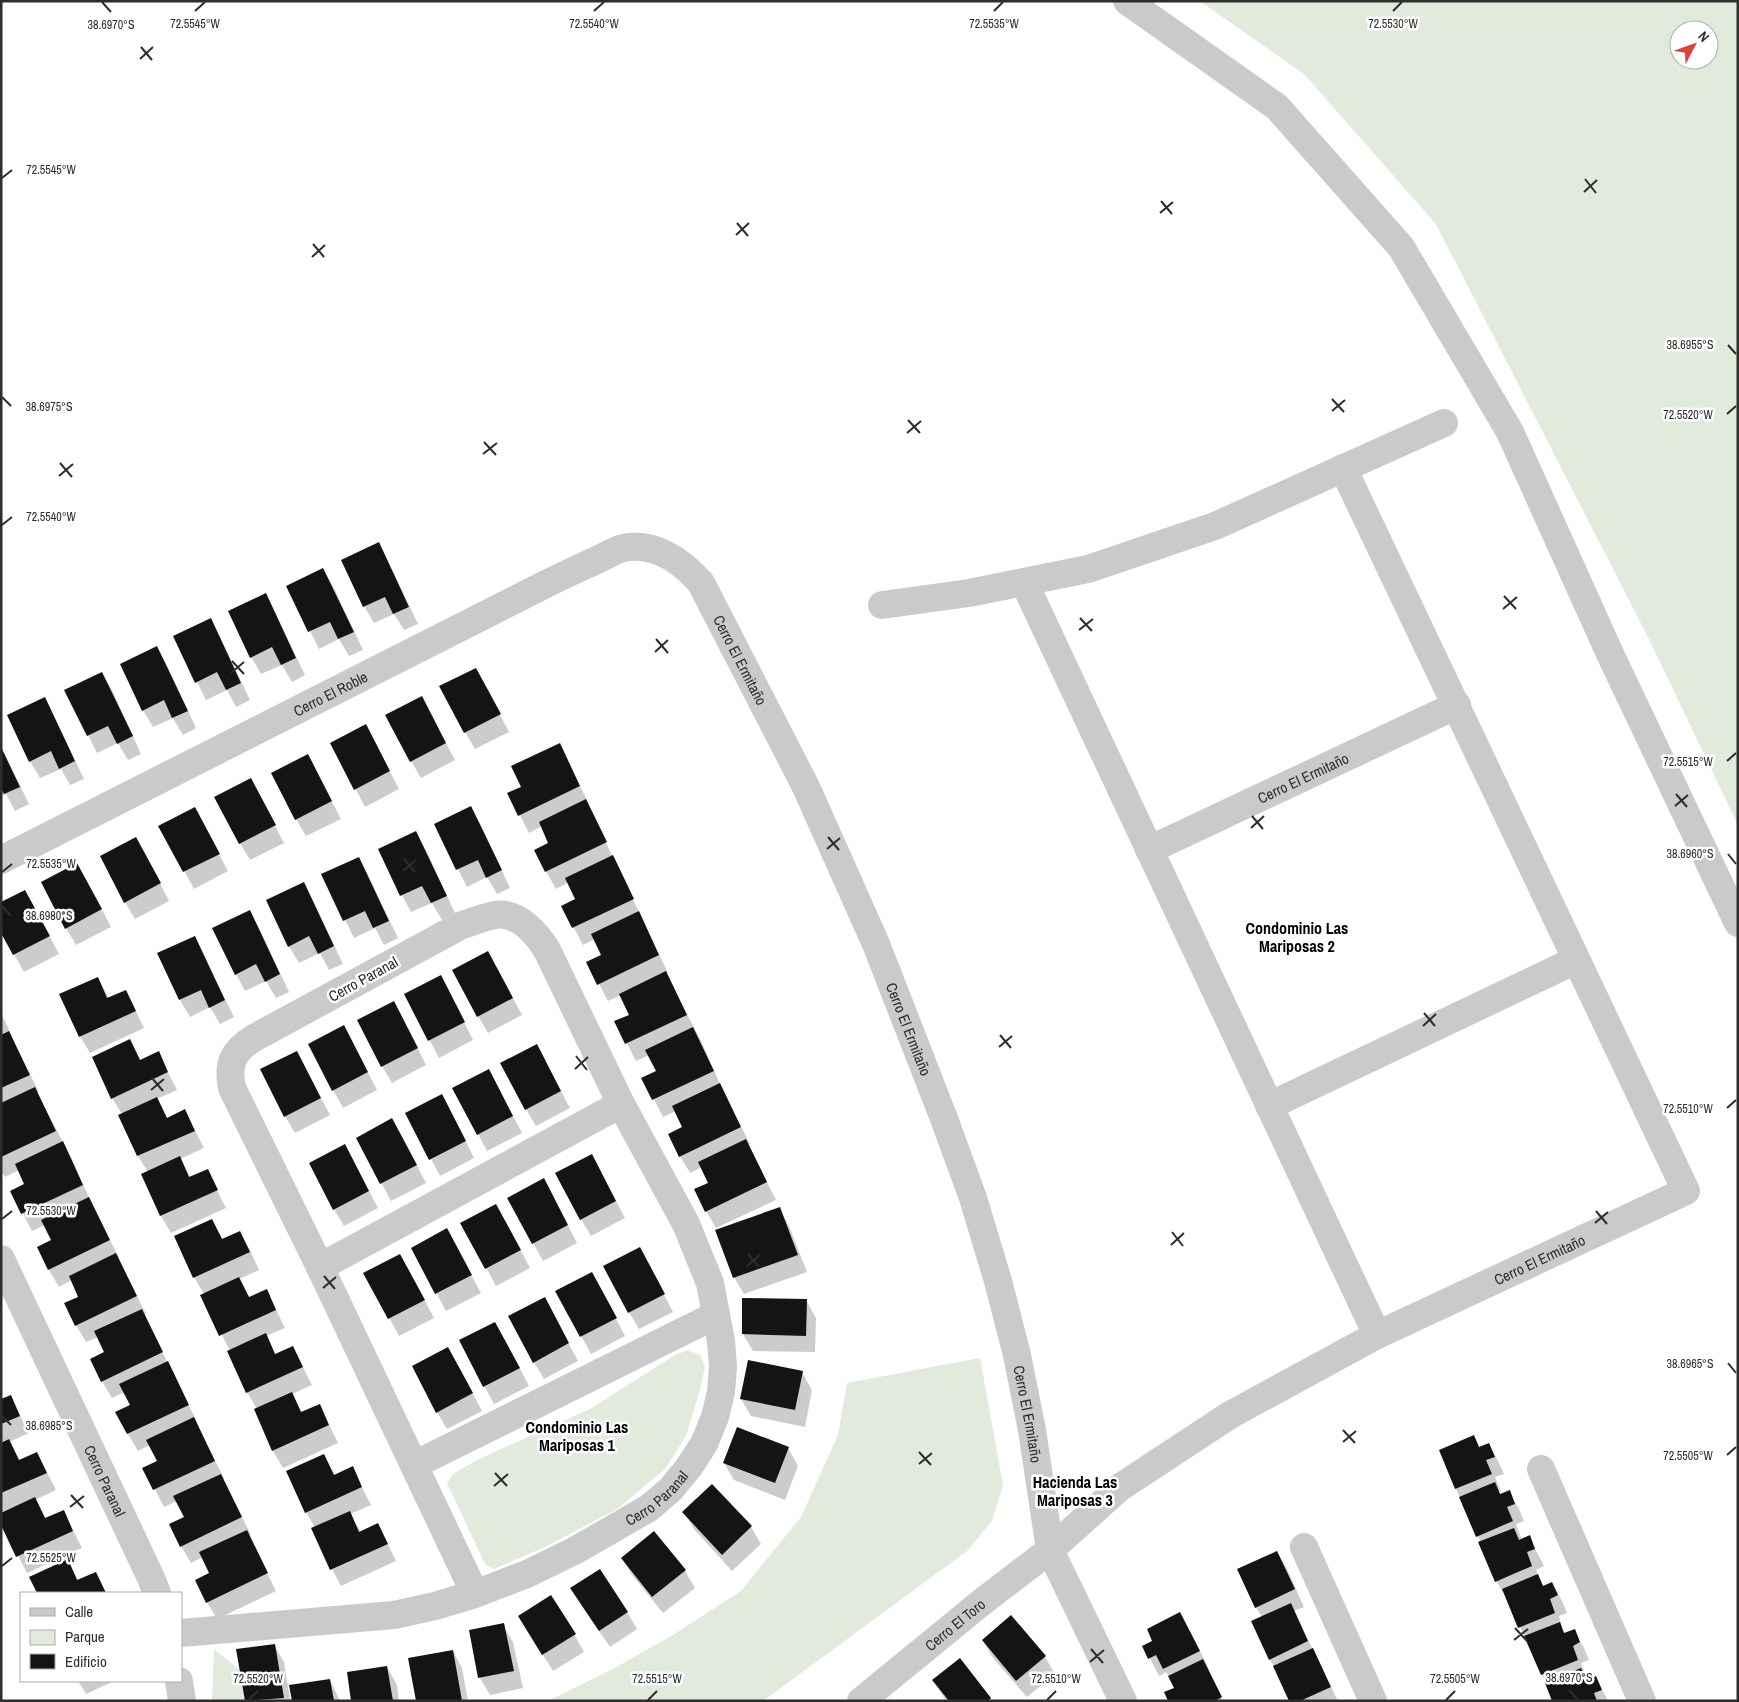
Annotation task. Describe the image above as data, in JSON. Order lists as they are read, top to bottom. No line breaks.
{"streets":{"street":["Cerro El Ermitaño","Cerro El Roble","Cerro Paranal","Cerro El Toro"]},"crossings":[["Cerro El Ermitaño","Cerro El Roble"],["Cerro El Ermitaño","Cerro El Toro"]],"districts":["Condominio Las Mariposas 2","Condominio Las Mariposas 1","Hacienda Las Mariposas 3"],"legend":["Calle","Parque","Edificio"],"north":"top right","coordinates":["72.5545°W","72.5540°W","72.5535°W","72.5530°W","38.6970°S","38.6955°S","38.6975°S","72.5520°W","72.5515°W","38.6960°S","38.6980°S","72.5510°W","38.6965°S","38.6985°S","72.5505°W","72.5525°W"]}
